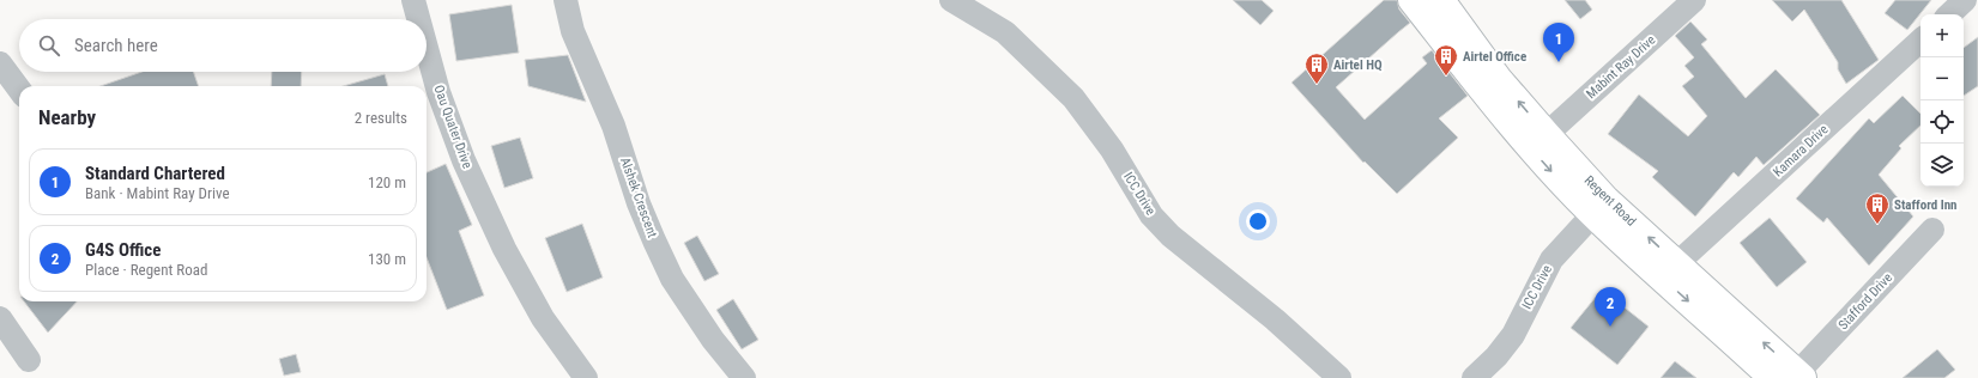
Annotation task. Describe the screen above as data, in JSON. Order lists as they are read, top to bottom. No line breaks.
{"streets":{"main road":["Regent Road"],"street":["Mabint Ray Drive","Oau Quater Drive","Kamara Drive","ICC Drive","Alshek Crescent","Stafford Drive"]},"crossings":[["Mabint Ray Drive","Regent Road"],["Kamara Drive","Regent Road"],["ICC Drive","Regent Road"],["Regent Road","Stafford Drive"]],"places":{"building":["Airtel Office","Airtel HQ","Stafford Inn"]},"page":{"map_buttons":["+","−"],"search":"Search here","pins":["1","2"],"heading":["Nearby","2 results"],"list":[{"mark":"1","name":"Standard Chartered","note":"Bank · Mabint Ray Drive","value":"120 m"},{"mark":"2","name":"G4S Office","note":"Place · Regent Road","value":"130 m"}]}}
